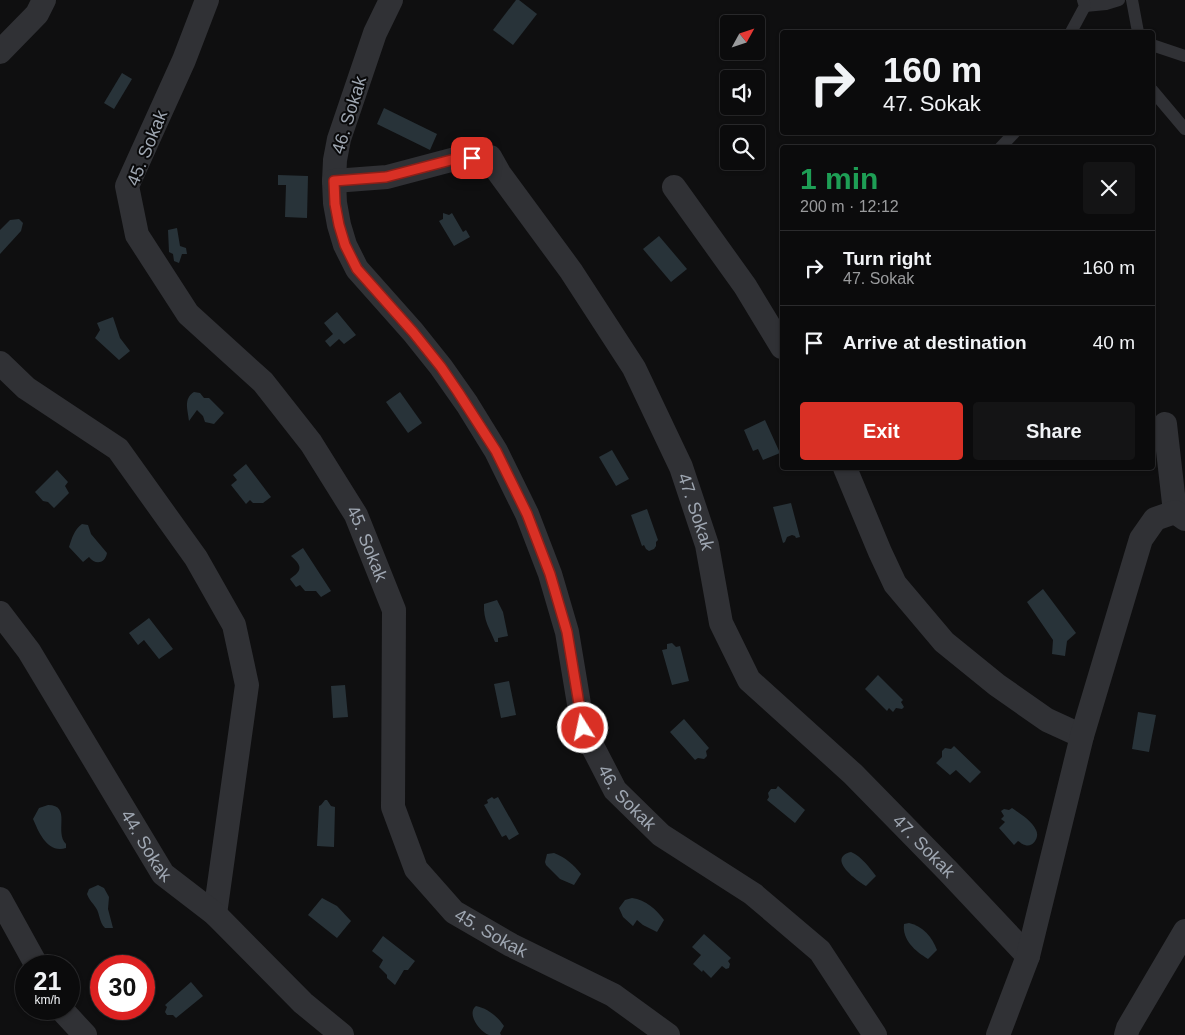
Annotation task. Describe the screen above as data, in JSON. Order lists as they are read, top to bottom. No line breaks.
{"streets":{"street":["46. Sokak","45. Sokak","47. Sokak","44. Sokak"]},"crossings":[["46. Sokak","47. Sokak"]],"north":"top right","page":{"turn":["160 m","47. Sokak"],"heading":["1 min","200 m · 12:12"],"list":[{"name":"Turn right","note":"47. Sokak","value":"160 m"},{"name":"Arrive at destination","value":"40 m"}],"buttons":["Exit","Share"],"speed":"21 km/h","limit":"30"}}
